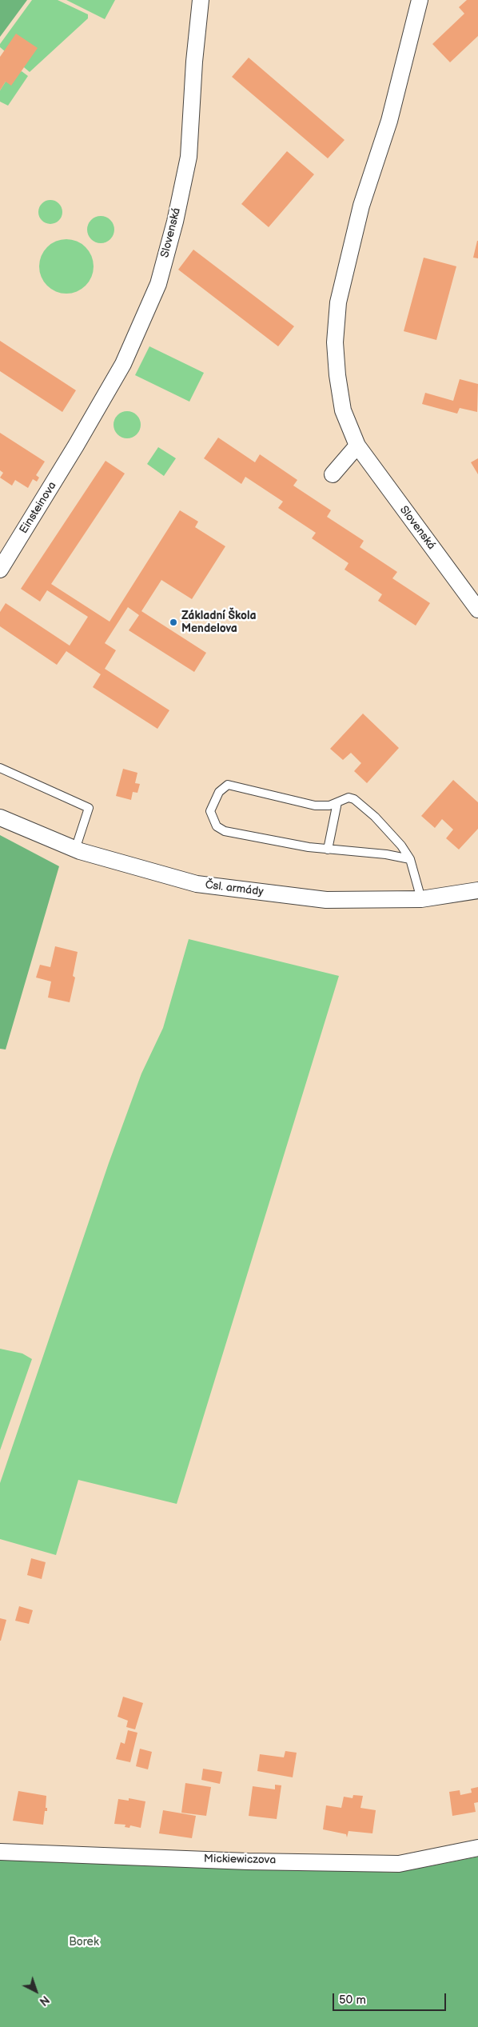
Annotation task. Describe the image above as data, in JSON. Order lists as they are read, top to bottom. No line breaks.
{"streets":{"street":["Slovenská","Einsteinova","Čsl. armády","Mickiewiczova"]},"crossings":[["Slovenská","Einsteinova"]],"parks":["Borek"],"places":["Základní Škola Mendelova"],"scale_bar":"50 m","north":"bottom right"}
